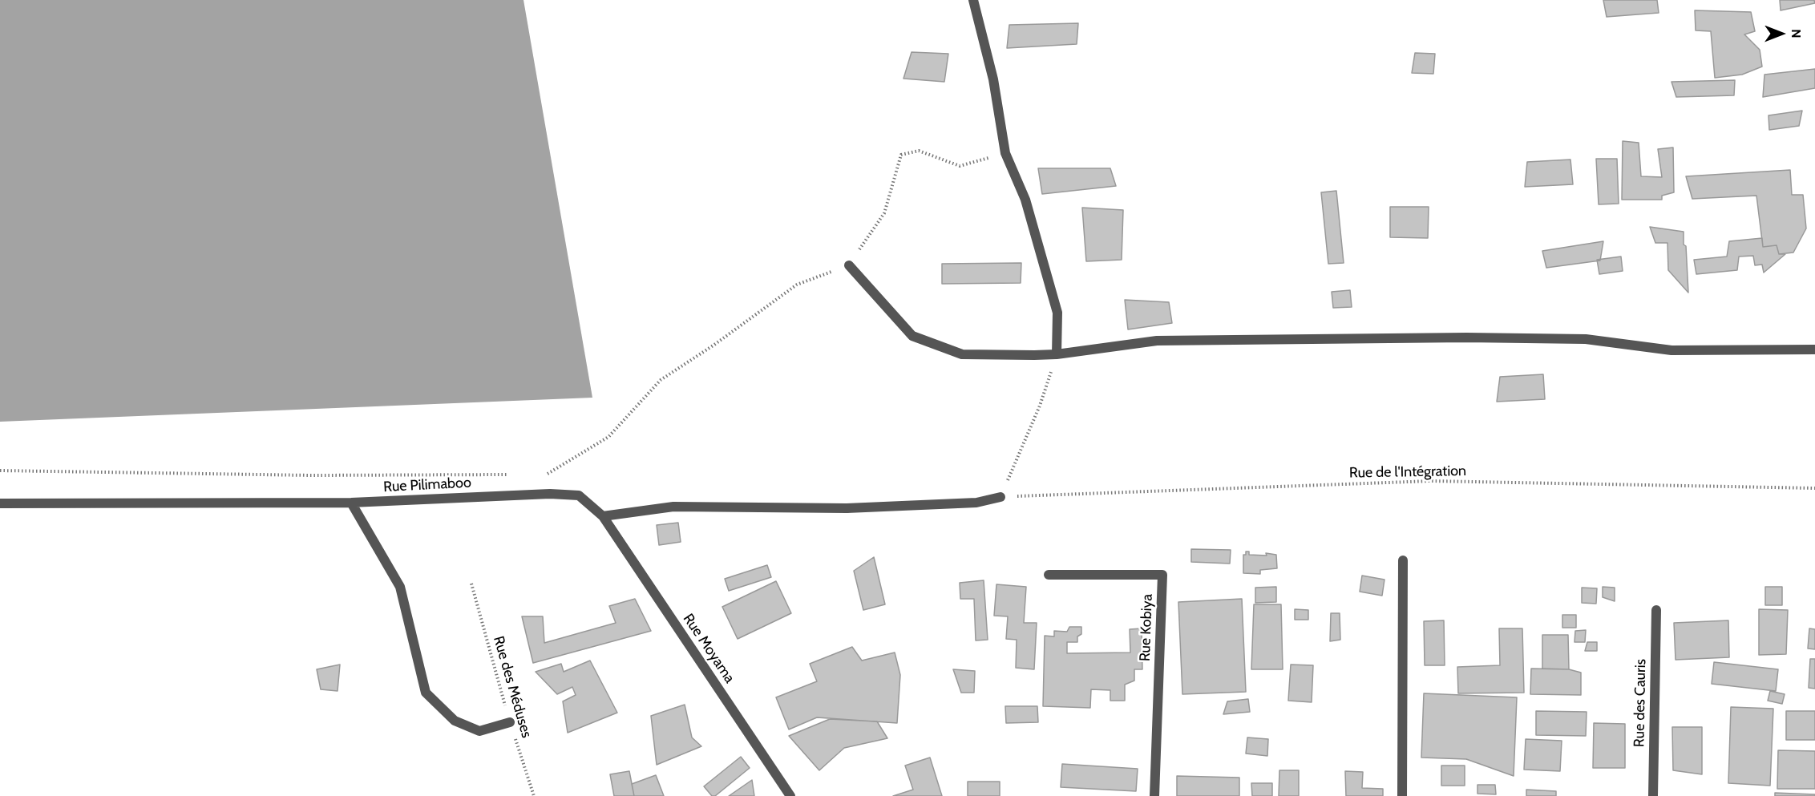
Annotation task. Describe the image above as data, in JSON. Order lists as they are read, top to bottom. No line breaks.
{"streets":{"street":["Rue Pilimaboo","Rue Kobiya","Rue Moyama","Rue des Cauris"],"path":["Rue de l'Intégration","Rue des Méduses"]},"crossings":[["Rue Pilimaboo","Rue Moyama"]],"north":"right"}
